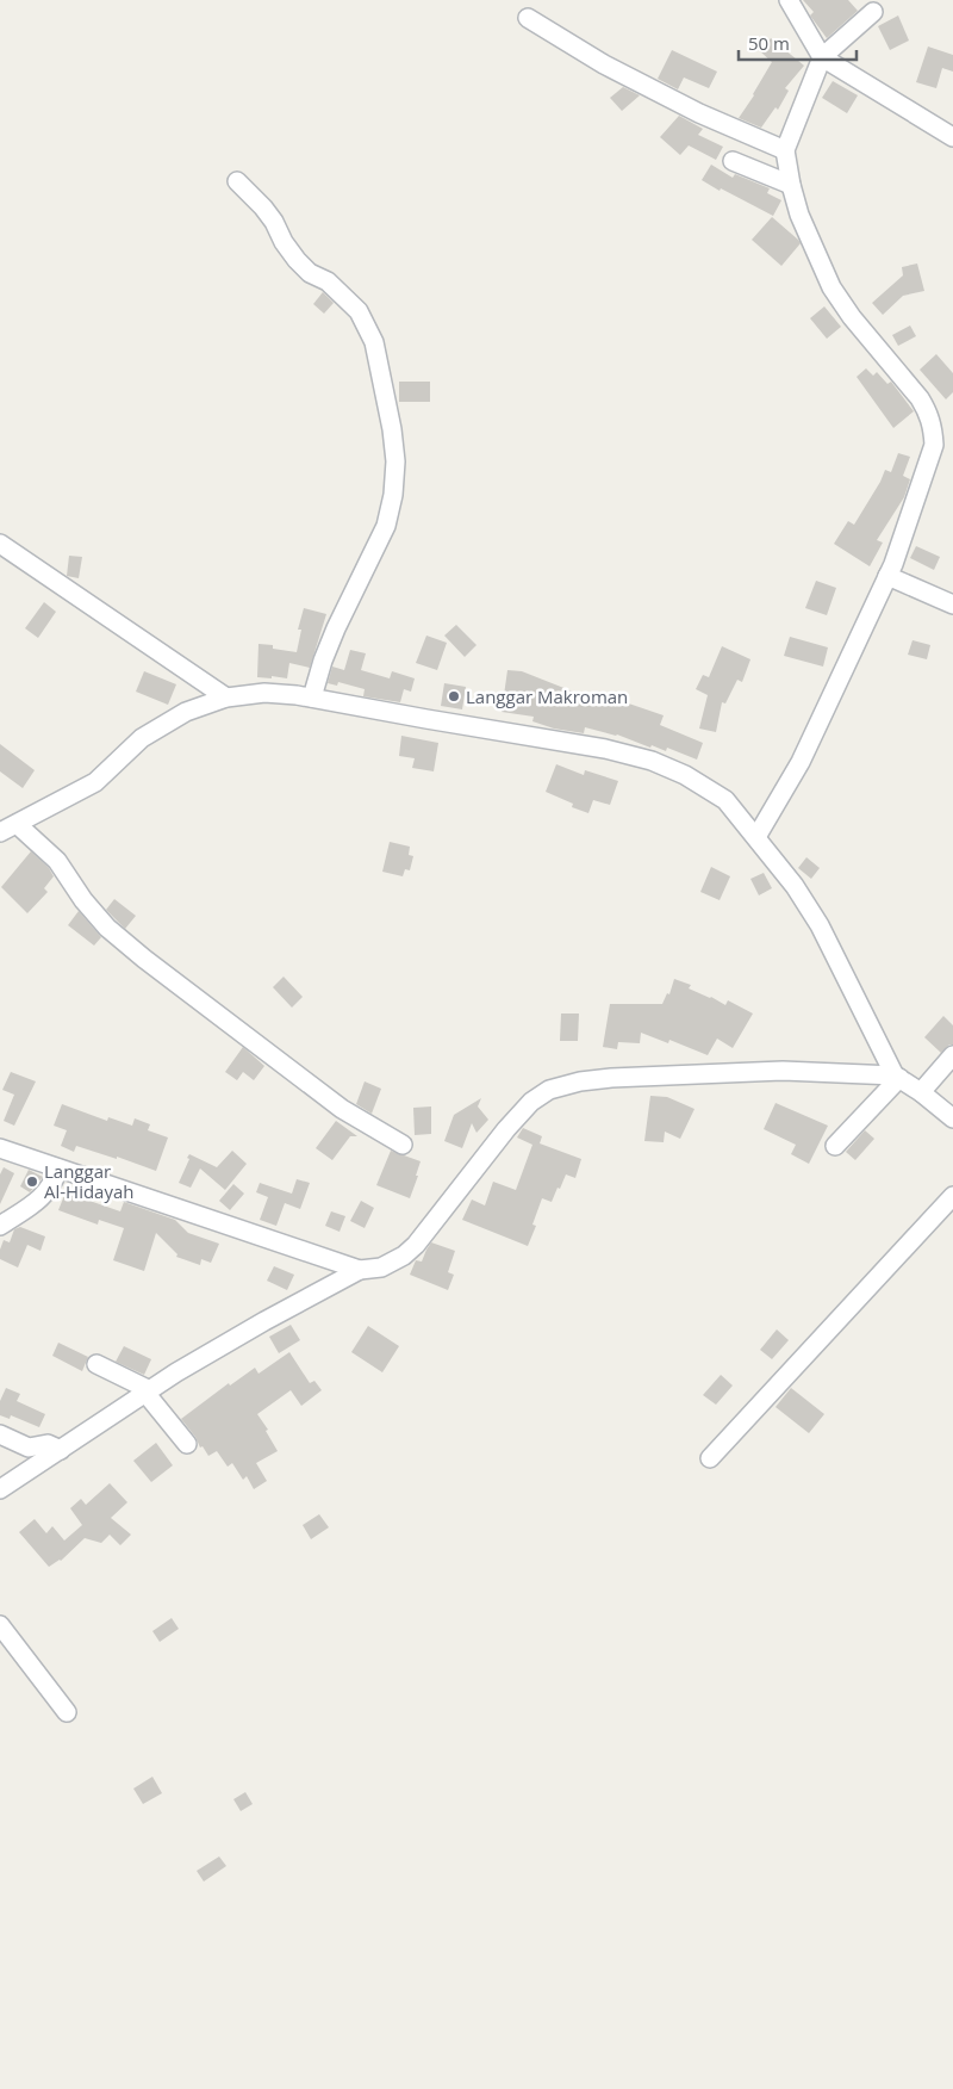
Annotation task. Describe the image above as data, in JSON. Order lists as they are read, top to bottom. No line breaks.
{"places":["Langgar Makroman","Langgar Al-Hidayah"],"scale_bar":"50 m"}
